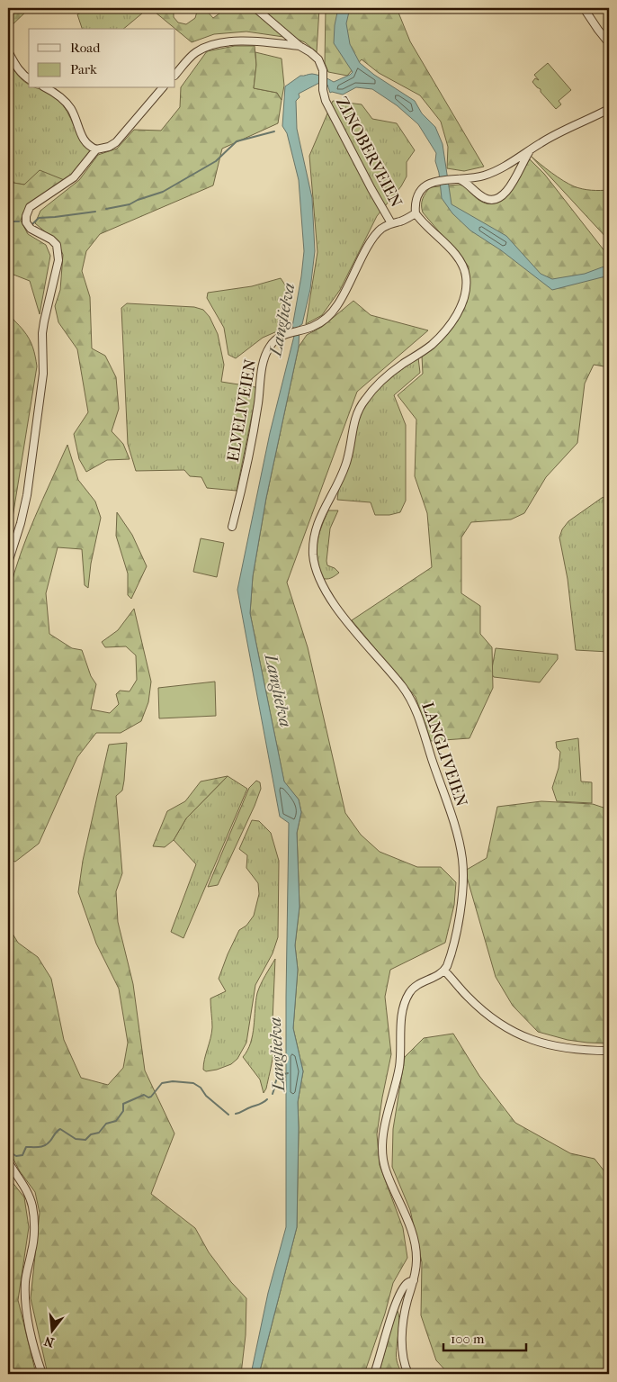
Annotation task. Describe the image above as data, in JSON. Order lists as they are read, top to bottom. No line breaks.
{"streets":{"street":["ZINOBERVEIEN","ELVELIVEIEN","LANGLIVEIEN"]},"crossings":[["ZINOBERVEIEN","ELVELIVEIEN"],["ZINOBERVEIEN","LANGLIVEIEN"]],"water":["Langlielva"],"legend":["Road","Park"],"scale_bar":"100 m","north":"bottom"}
